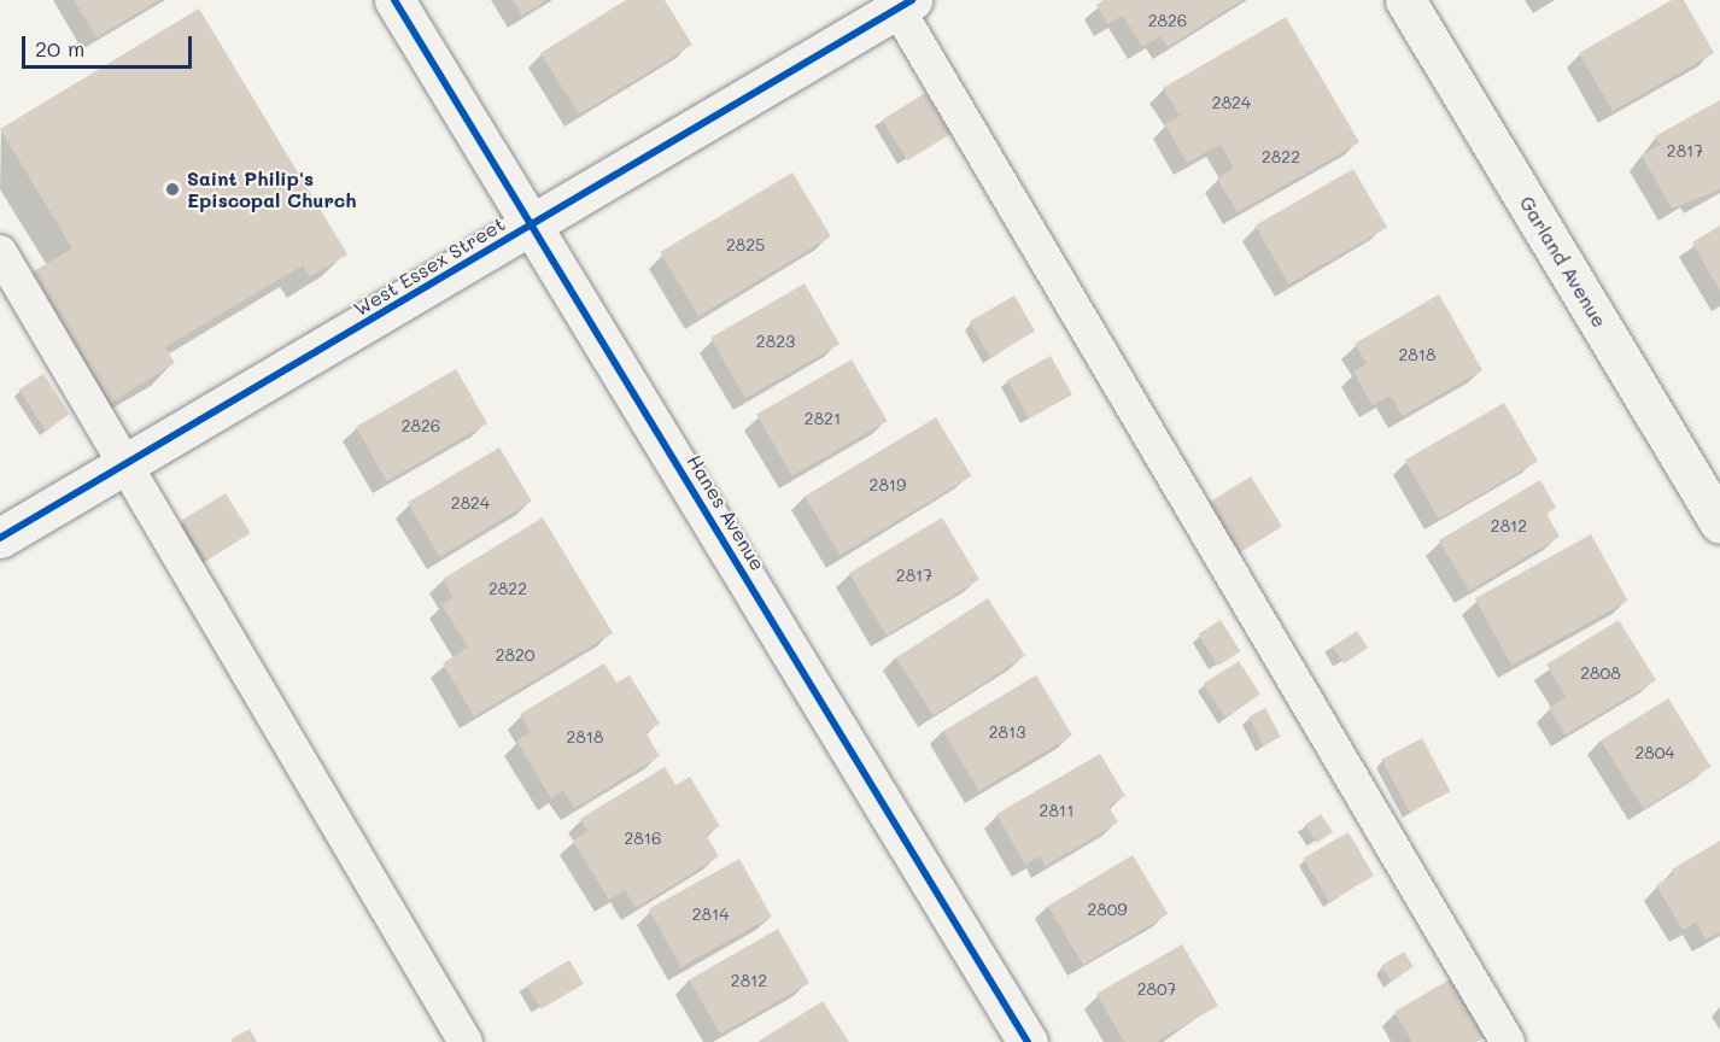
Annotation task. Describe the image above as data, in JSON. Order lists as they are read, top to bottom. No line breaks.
{"streets":{"street":["Garland Avenue","West Essex Street","Hanes Avenue"]},"crossings":[["West Essex Street","Hanes Avenue"]],"places":["Saint Philip's Episcopal Church"],"house_numbers":["2826","2824","2817","2822","2825","2823","2818","2821","2826","2819","2824","2812","2817","2822","2820","2808","2813","2818","2804","2811","2816","2809","2814","2812","2807"],"scale_bar":"20 m"}
